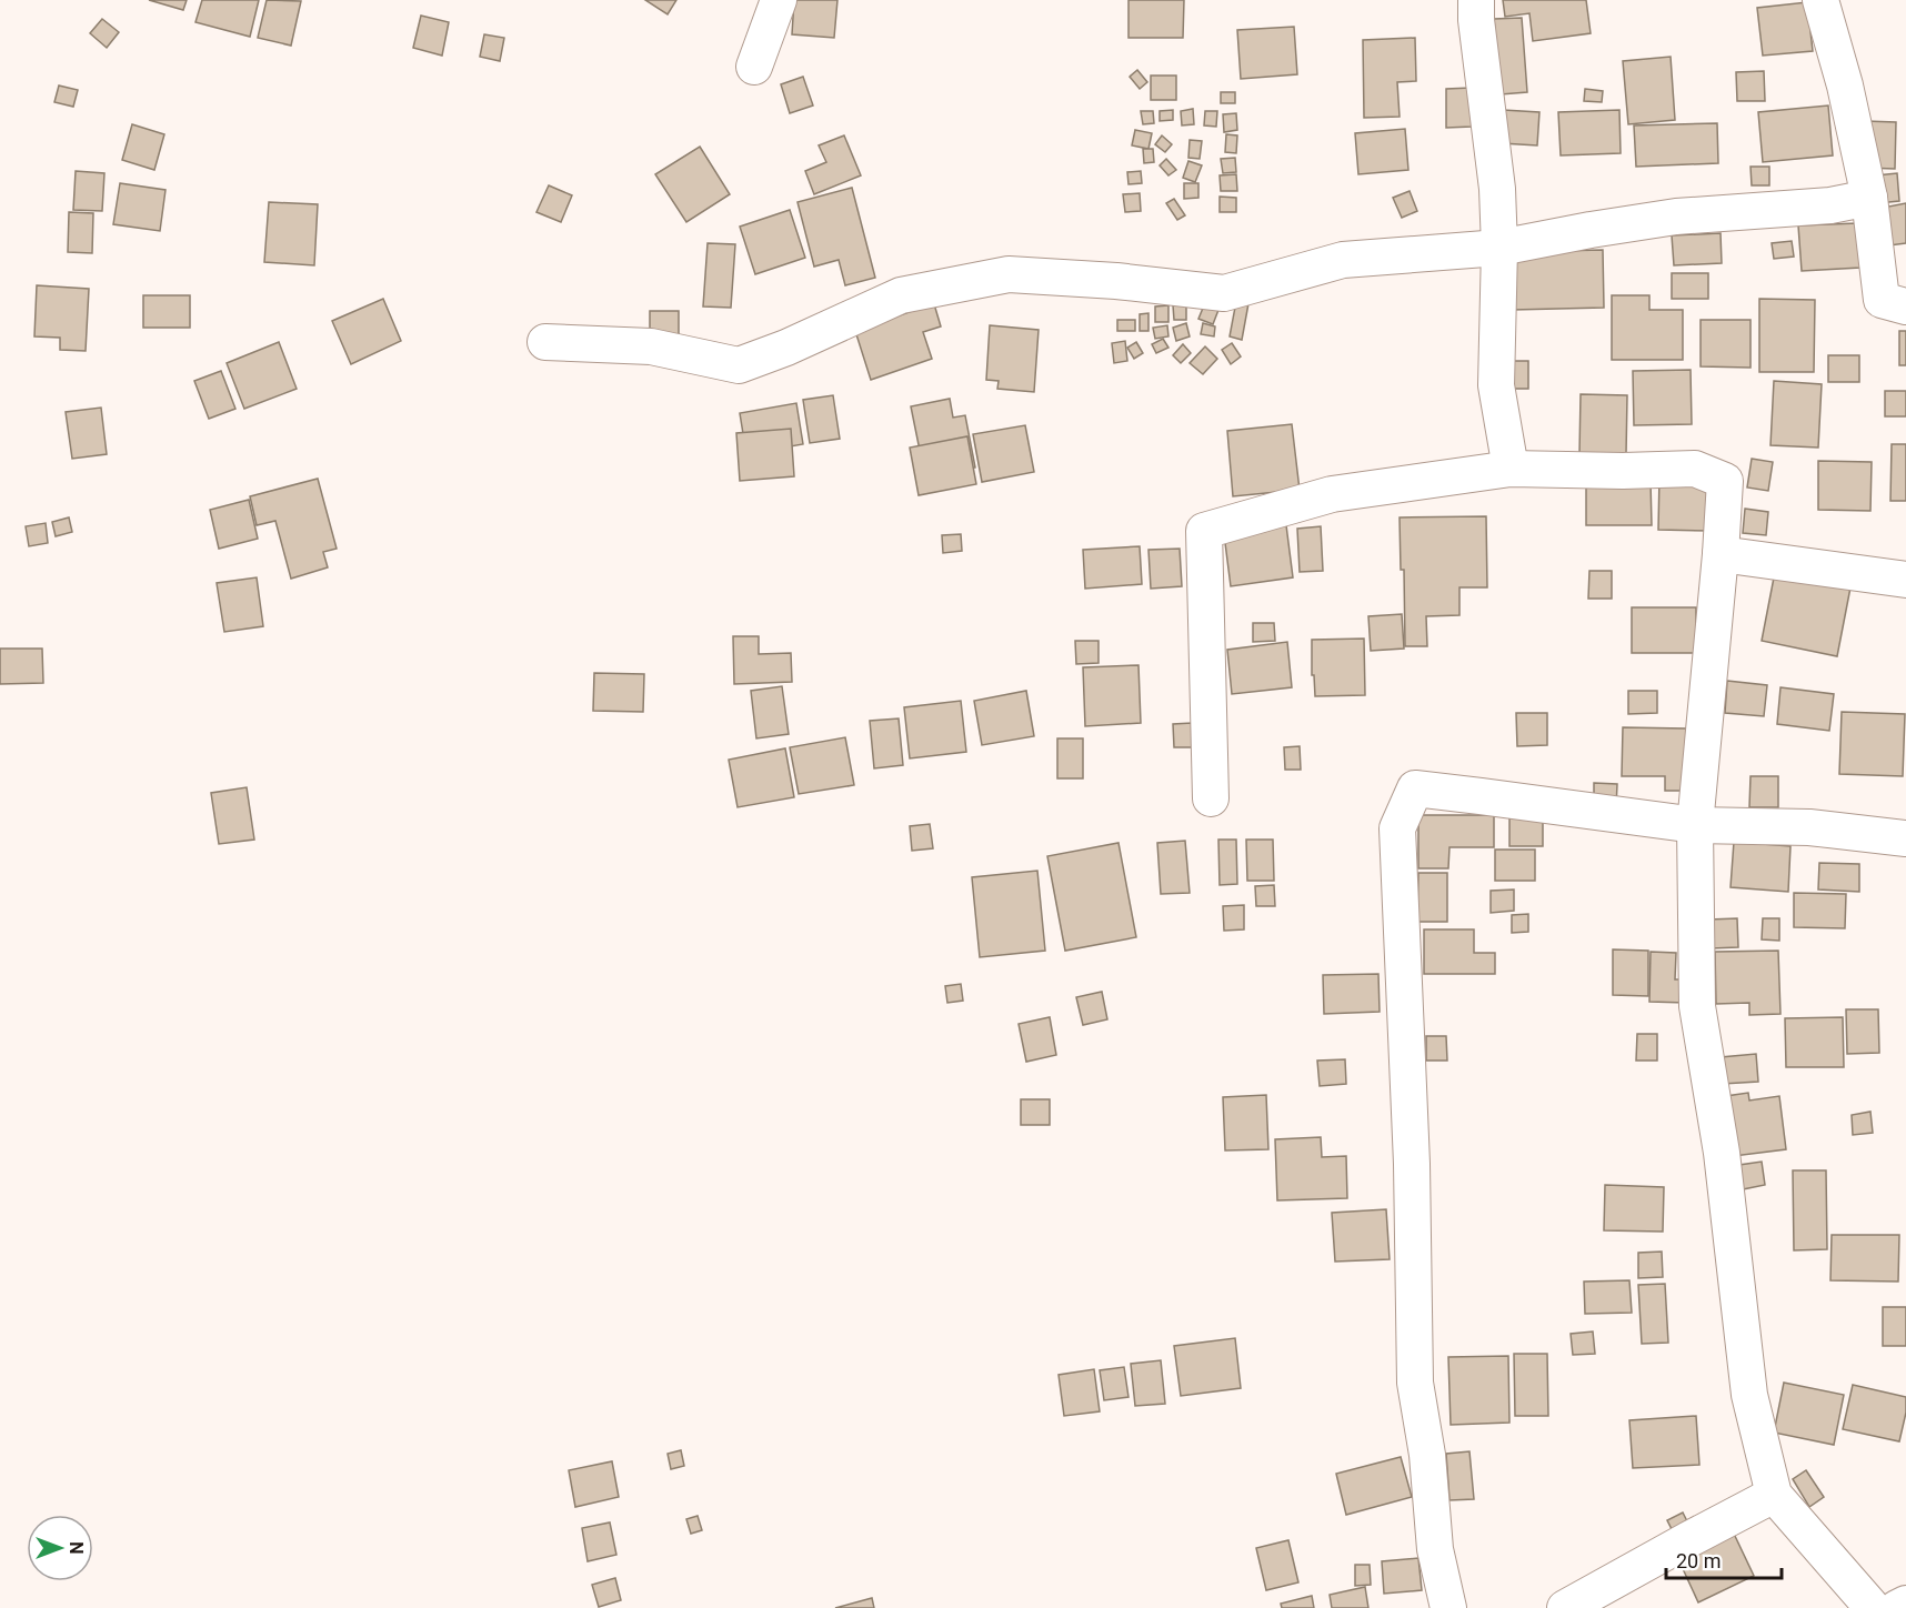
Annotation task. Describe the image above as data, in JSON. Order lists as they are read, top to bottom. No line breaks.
{"scale_bar":"20 m","north":"right"}
